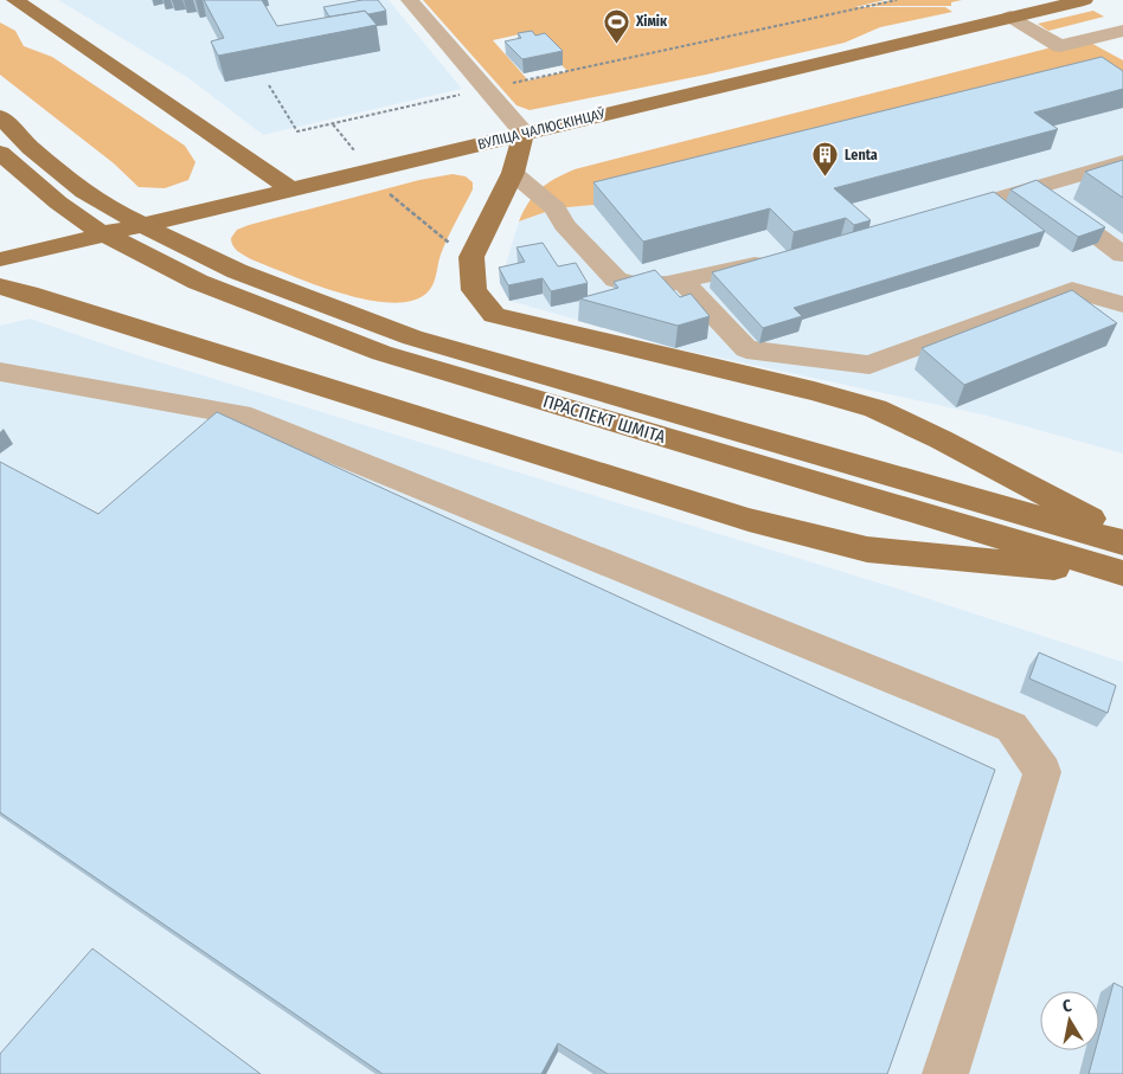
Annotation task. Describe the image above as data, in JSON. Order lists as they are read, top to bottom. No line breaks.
{"streets":{"main road":["ВУЛІЦА ЧАЛЮСКІНЦАЎ","ПРАСПЕКТ ШМІТА"]},"places":{"sports":["Хімік"],"building":["Lenta"]},"north":"top"}
